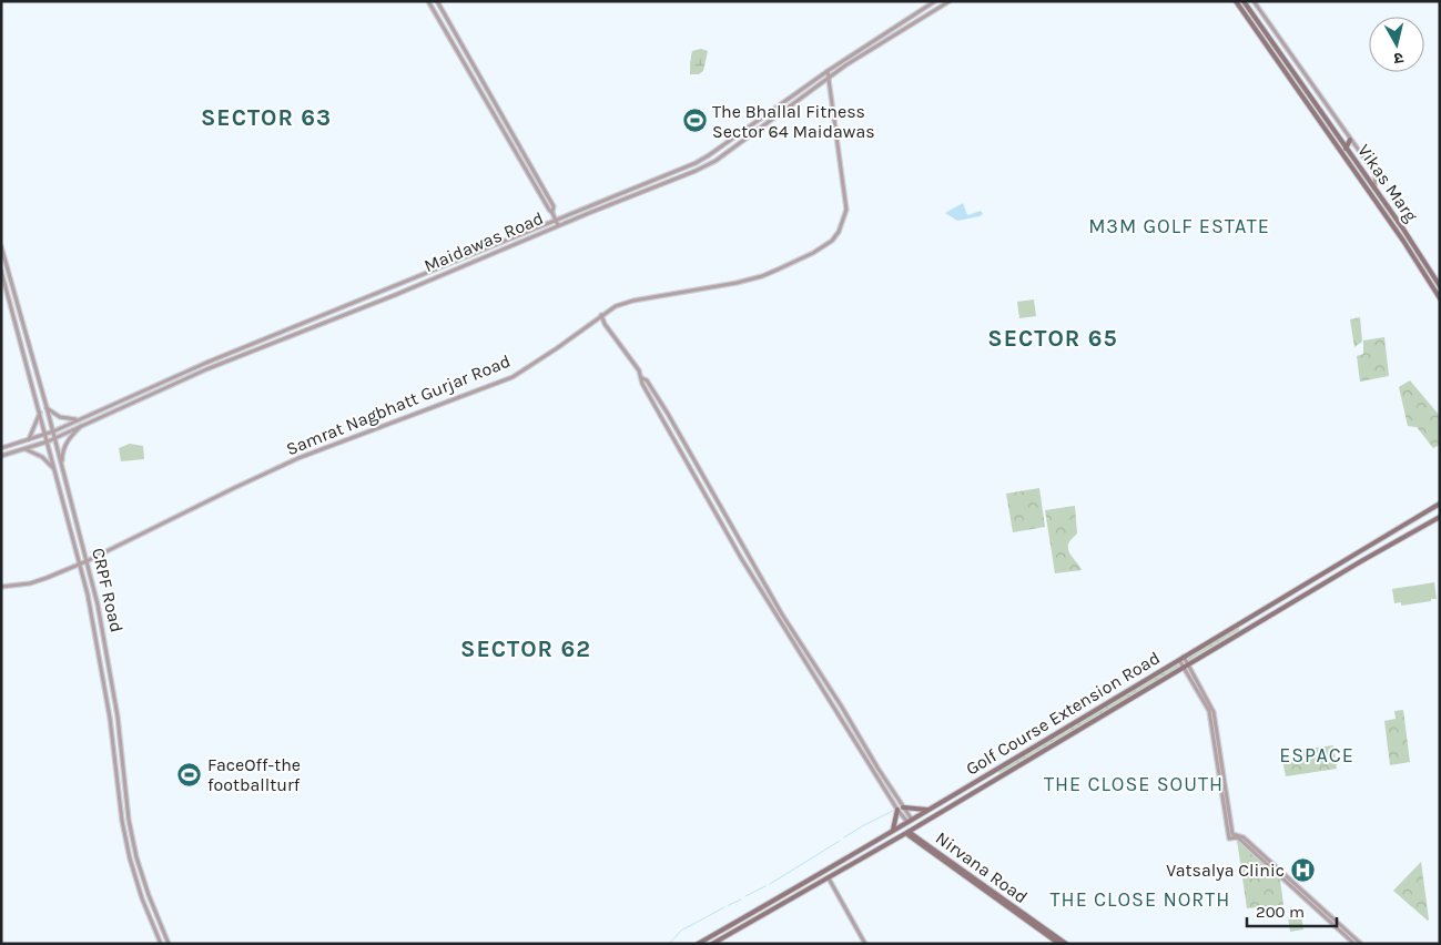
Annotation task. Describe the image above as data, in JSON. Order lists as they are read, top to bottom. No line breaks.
{"streets":{"main road":["Vikas Marg","Golf Course Extension Road","Nirvana Road"],"street":["Maidawas Road","Samrat Nagbhatt Gurjar Road","CRPF Road"]},"crossings":[["Maidawas Road","Samrat Nagbhatt Gurjar Road"],["Maidawas Road","CRPF Road"],["Samrat Nagbhatt Gurjar Road","CRPF Road"],["Golf Course Extension Road","Nirvana Road"]],"districts":["SECTOR 63","M3M GOLF ESTATE","SECTOR 65","SECTOR 62","ESPACE","THE CLOSE SOUTH","THE CLOSE NORTH"],"places":{"sports":["The Bhallal Fitness Sector 64 Maidawas","FaceOff-the footballturf"],"hospital":["Vatsalya Clinic"]},"scale_bar":"200 m","north":"bottom"}
